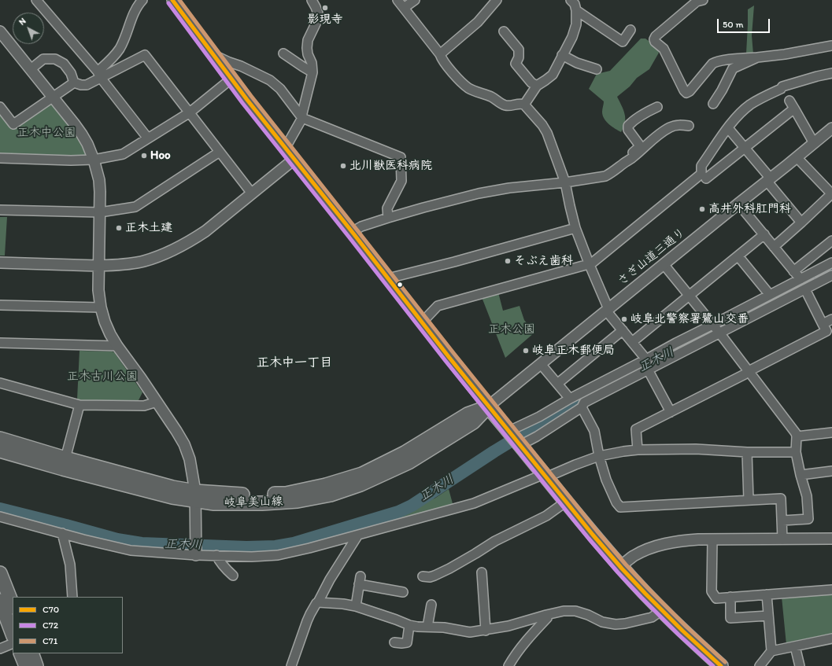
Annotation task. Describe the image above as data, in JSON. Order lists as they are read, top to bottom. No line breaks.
{"streets":{"main road":["岐阜美山線"],"street":["さぎ山道三通り"]},"crossings":[["さぎ山道三通り","岐阜美山線"]],"districts":["正木中一丁目"],"water":["正木川"],"parks":["正木中公園","正木公園","正木古川公園"],"places":["影現寺","Hoo","北川獣医科病院","高井外科肛門科","正木土建","そぶえ歯科","岐阜北警察署鷺山交番","岐阜正木郵便局"],"lines":["transit line C70","transit line C71","transit line C72"],"legend":["C70","C72","C71"],"scale_bar":"50 m","north":"top left"}
